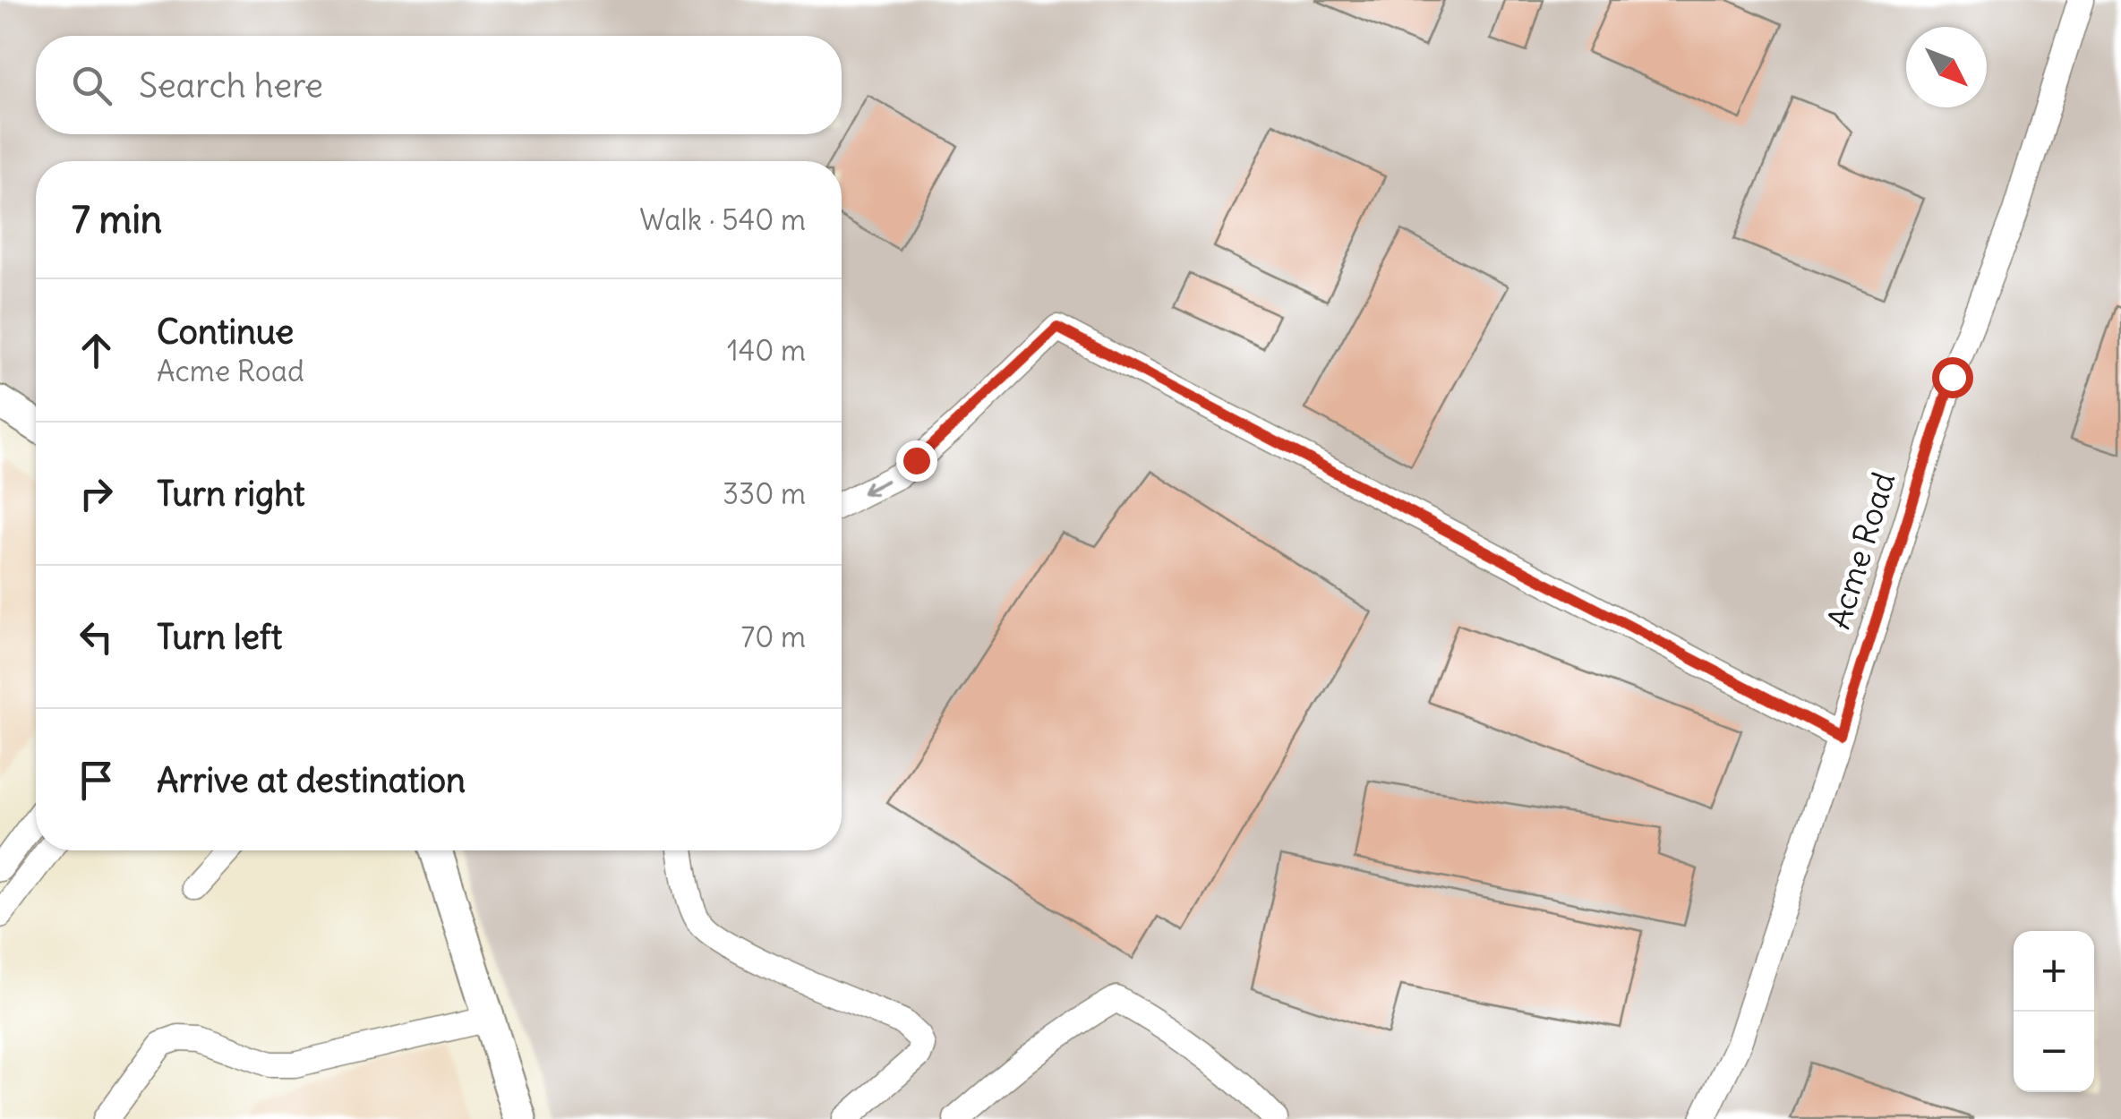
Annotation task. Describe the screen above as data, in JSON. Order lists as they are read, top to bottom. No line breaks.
{"streets":{"street":["Acme Road"]},"north":"bottom right","page":{"search":"Search here","heading":["7 min","Walk · 540 m"],"list":[["Continue","Acme Road","140 m"],["Turn right","330 m"],["Turn left","70 m"],"Arrive at destination"],"map_buttons":["+","−"]}}
